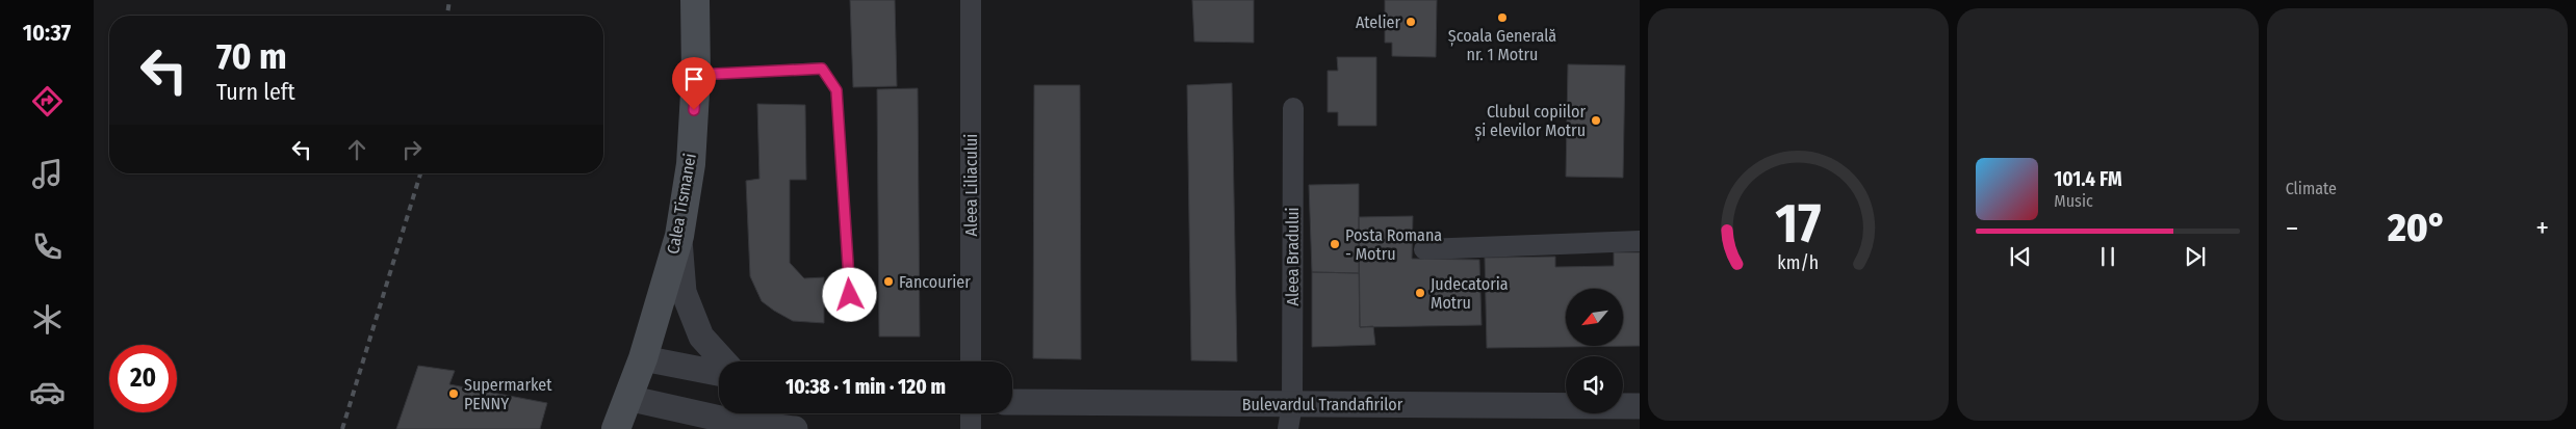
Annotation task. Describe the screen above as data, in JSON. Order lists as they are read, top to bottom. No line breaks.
{"streets":{"main road":["Calea Tismanei"],"street":["Aleea Liliacului","Aleea Bradului","Bulevardul Trandafirilor"]},"crossings":[["Aleea Bradului","Bulevardul Trandafirilor"]],"places":["Școala Generală nr. 1 Motru","Atelier","Clubul copiilor și elevilor Motru","Posta Romana - Motru","Fancourier","Judecatoria Motru","Supermarket PENNY"],"north":"bottom left","page":{"tabs":"10:37","tile":"Climate","turn":["70 m","Turn left"],"song":["101.4 FM","Music"],"heat":["−","20°","+"],"limit":"20","trip":"10:38 · 1 min · 120 m","gauge":["17","km/h"]}}
